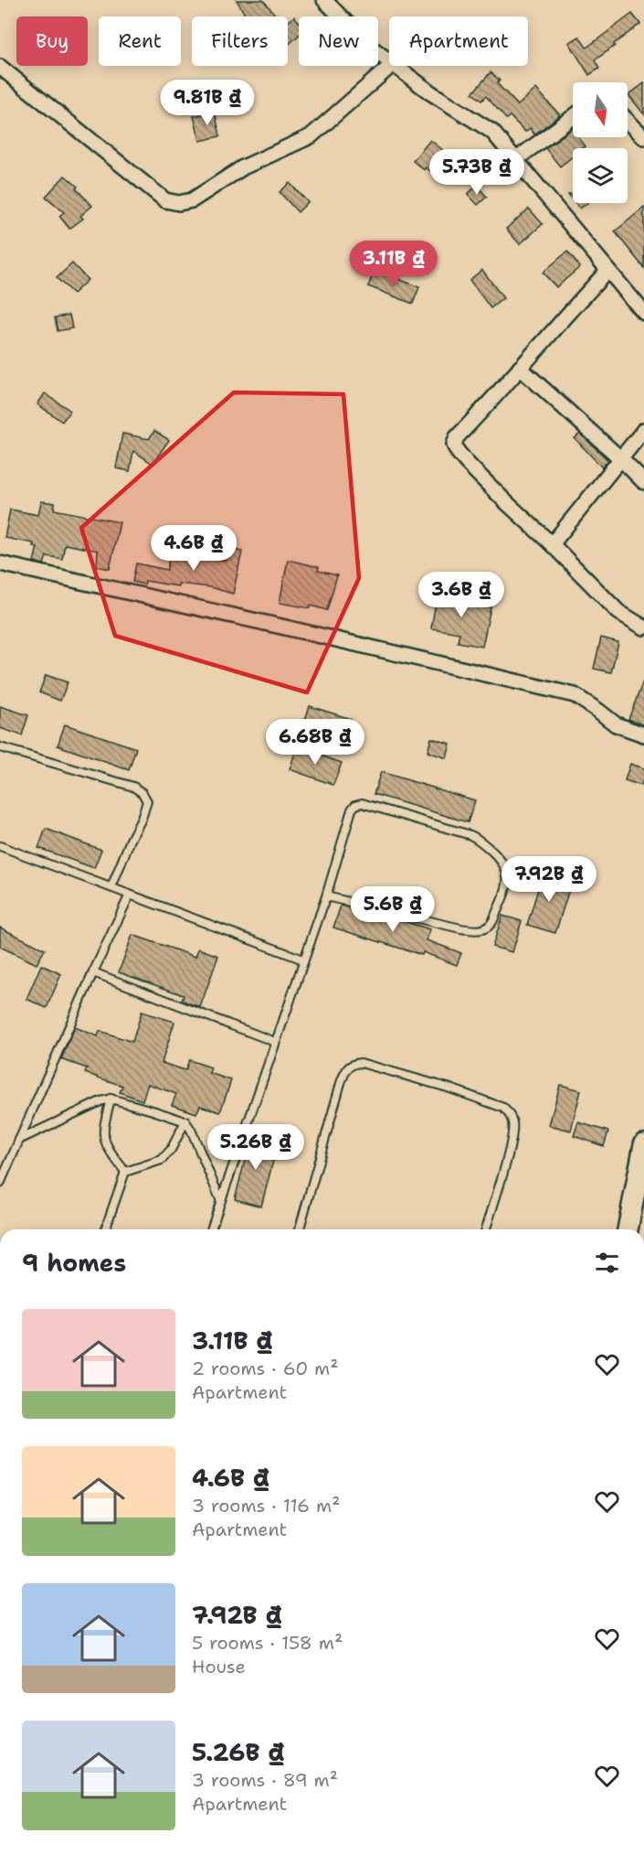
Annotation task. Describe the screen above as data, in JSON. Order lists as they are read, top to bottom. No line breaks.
{"north":"bottom","page":{"chip":["Buy","Rent","Filters","New","Apartment"],"price":["9.81B ₫","5.73B ₫","3.11B ₫","4.6B ₫","3.6B ₫","6.68B ₫","7.92B ₫","5.6B ₫","5.26B ₫"],"heading":"9 homes","list":[{"name":"3.11B ₫","note":"2 rooms · 60 m² · Apartment"},{"name":"4.6B ₫","note":"3 rooms · 116 m² · Apartment"},{"name":"7.92B ₫","note":"5 rooms · 158 m² · House"},{"name":"5.26B ₫","note":"3 rooms · 89 m² · Apartment"}]}}
